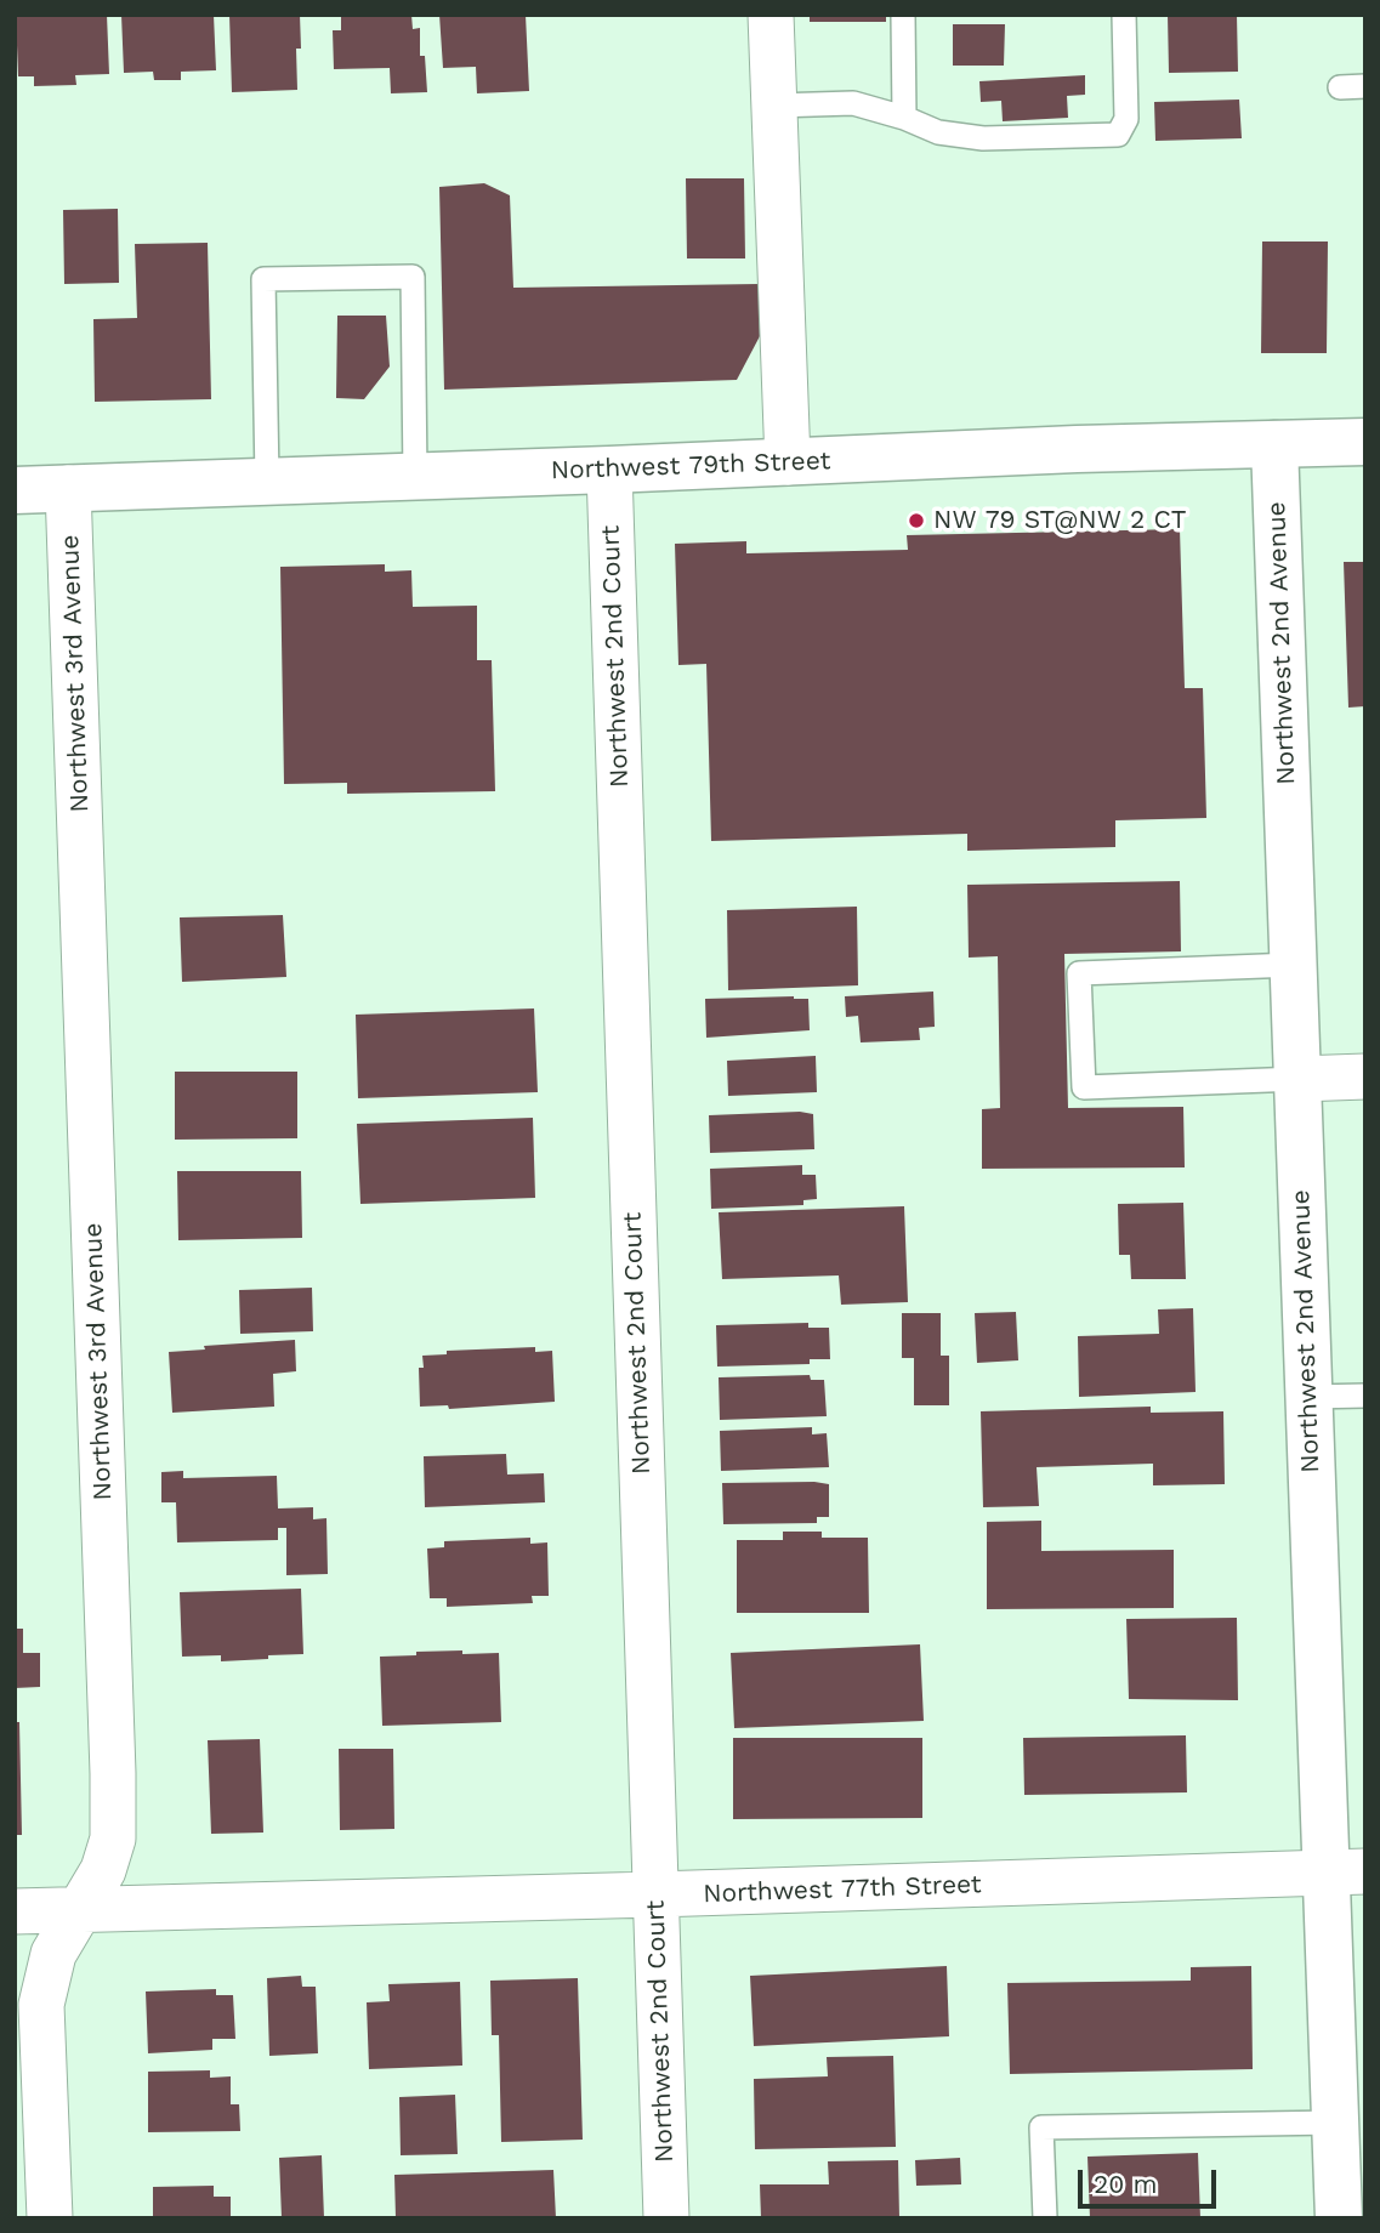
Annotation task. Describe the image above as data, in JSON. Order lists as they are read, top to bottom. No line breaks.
{"streets":{"street":["Northwest 79th Street","Northwest 2nd Avenue","Northwest 2nd Court","Northwest 3rd Avenue","Northwest 77th Street"]},"crossings":[["Northwest 79th Street","Northwest 2nd Avenue"],["Northwest 79th Street","Northwest 2nd Court"],["Northwest 79th Street","Northwest 3rd Avenue"],["Northwest 2nd Avenue","Northwest 77th Street"],["Northwest 2nd Court","Northwest 77th Street"],["Northwest 3rd Avenue","Northwest 77th Street"]],"places":["NW 79 ST@NW 2 CT"],"scale_bar":"20 m"}
